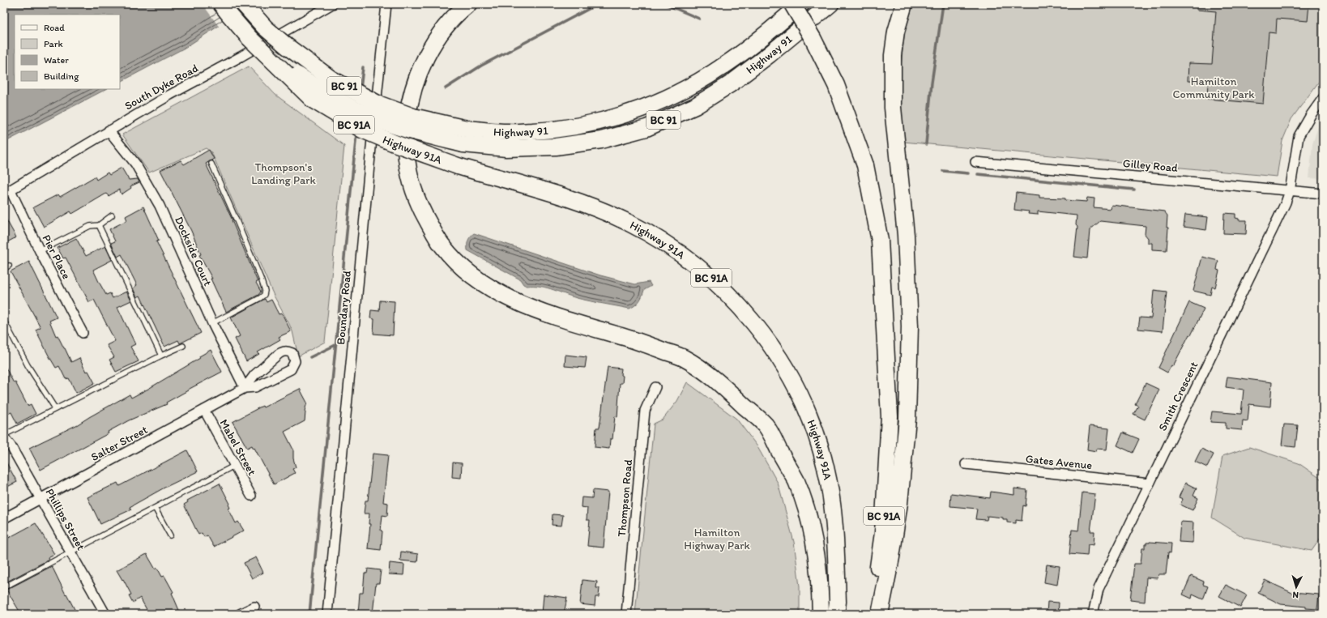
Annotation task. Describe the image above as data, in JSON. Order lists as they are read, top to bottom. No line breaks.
{"streets":{"highway":["Highway 91","BC 91","BC 91A","Highway 91A"],"street":["South Dyke Road","Gilley Road","Dockside Court","Pier Place","Boundary Road","Smith Crescent","Salter Street","Mabel Street","Gates Avenue","Thompson Road","Phillips Street"]},"crossings":[["Highway 91","BC 91"],["Highway 91","Highway 91A"],["BC 91","Highway 91A"],["South Dyke Road","Dockside Court"],["South Dyke Road","Pier Place"],["Gilley Road","Smith Crescent"],["Dockside Court","Salter Street"],["Smith Crescent","Gates Avenue"],["Salter Street","Mabel Street"],["Salter Street","Phillips Street"]],"parks":["Hamilton Community Park","Thompson's Landing Park","Hamilton Highway Park"],"legend":["Road","Park","Water","Building"],"north":"bottom"}
